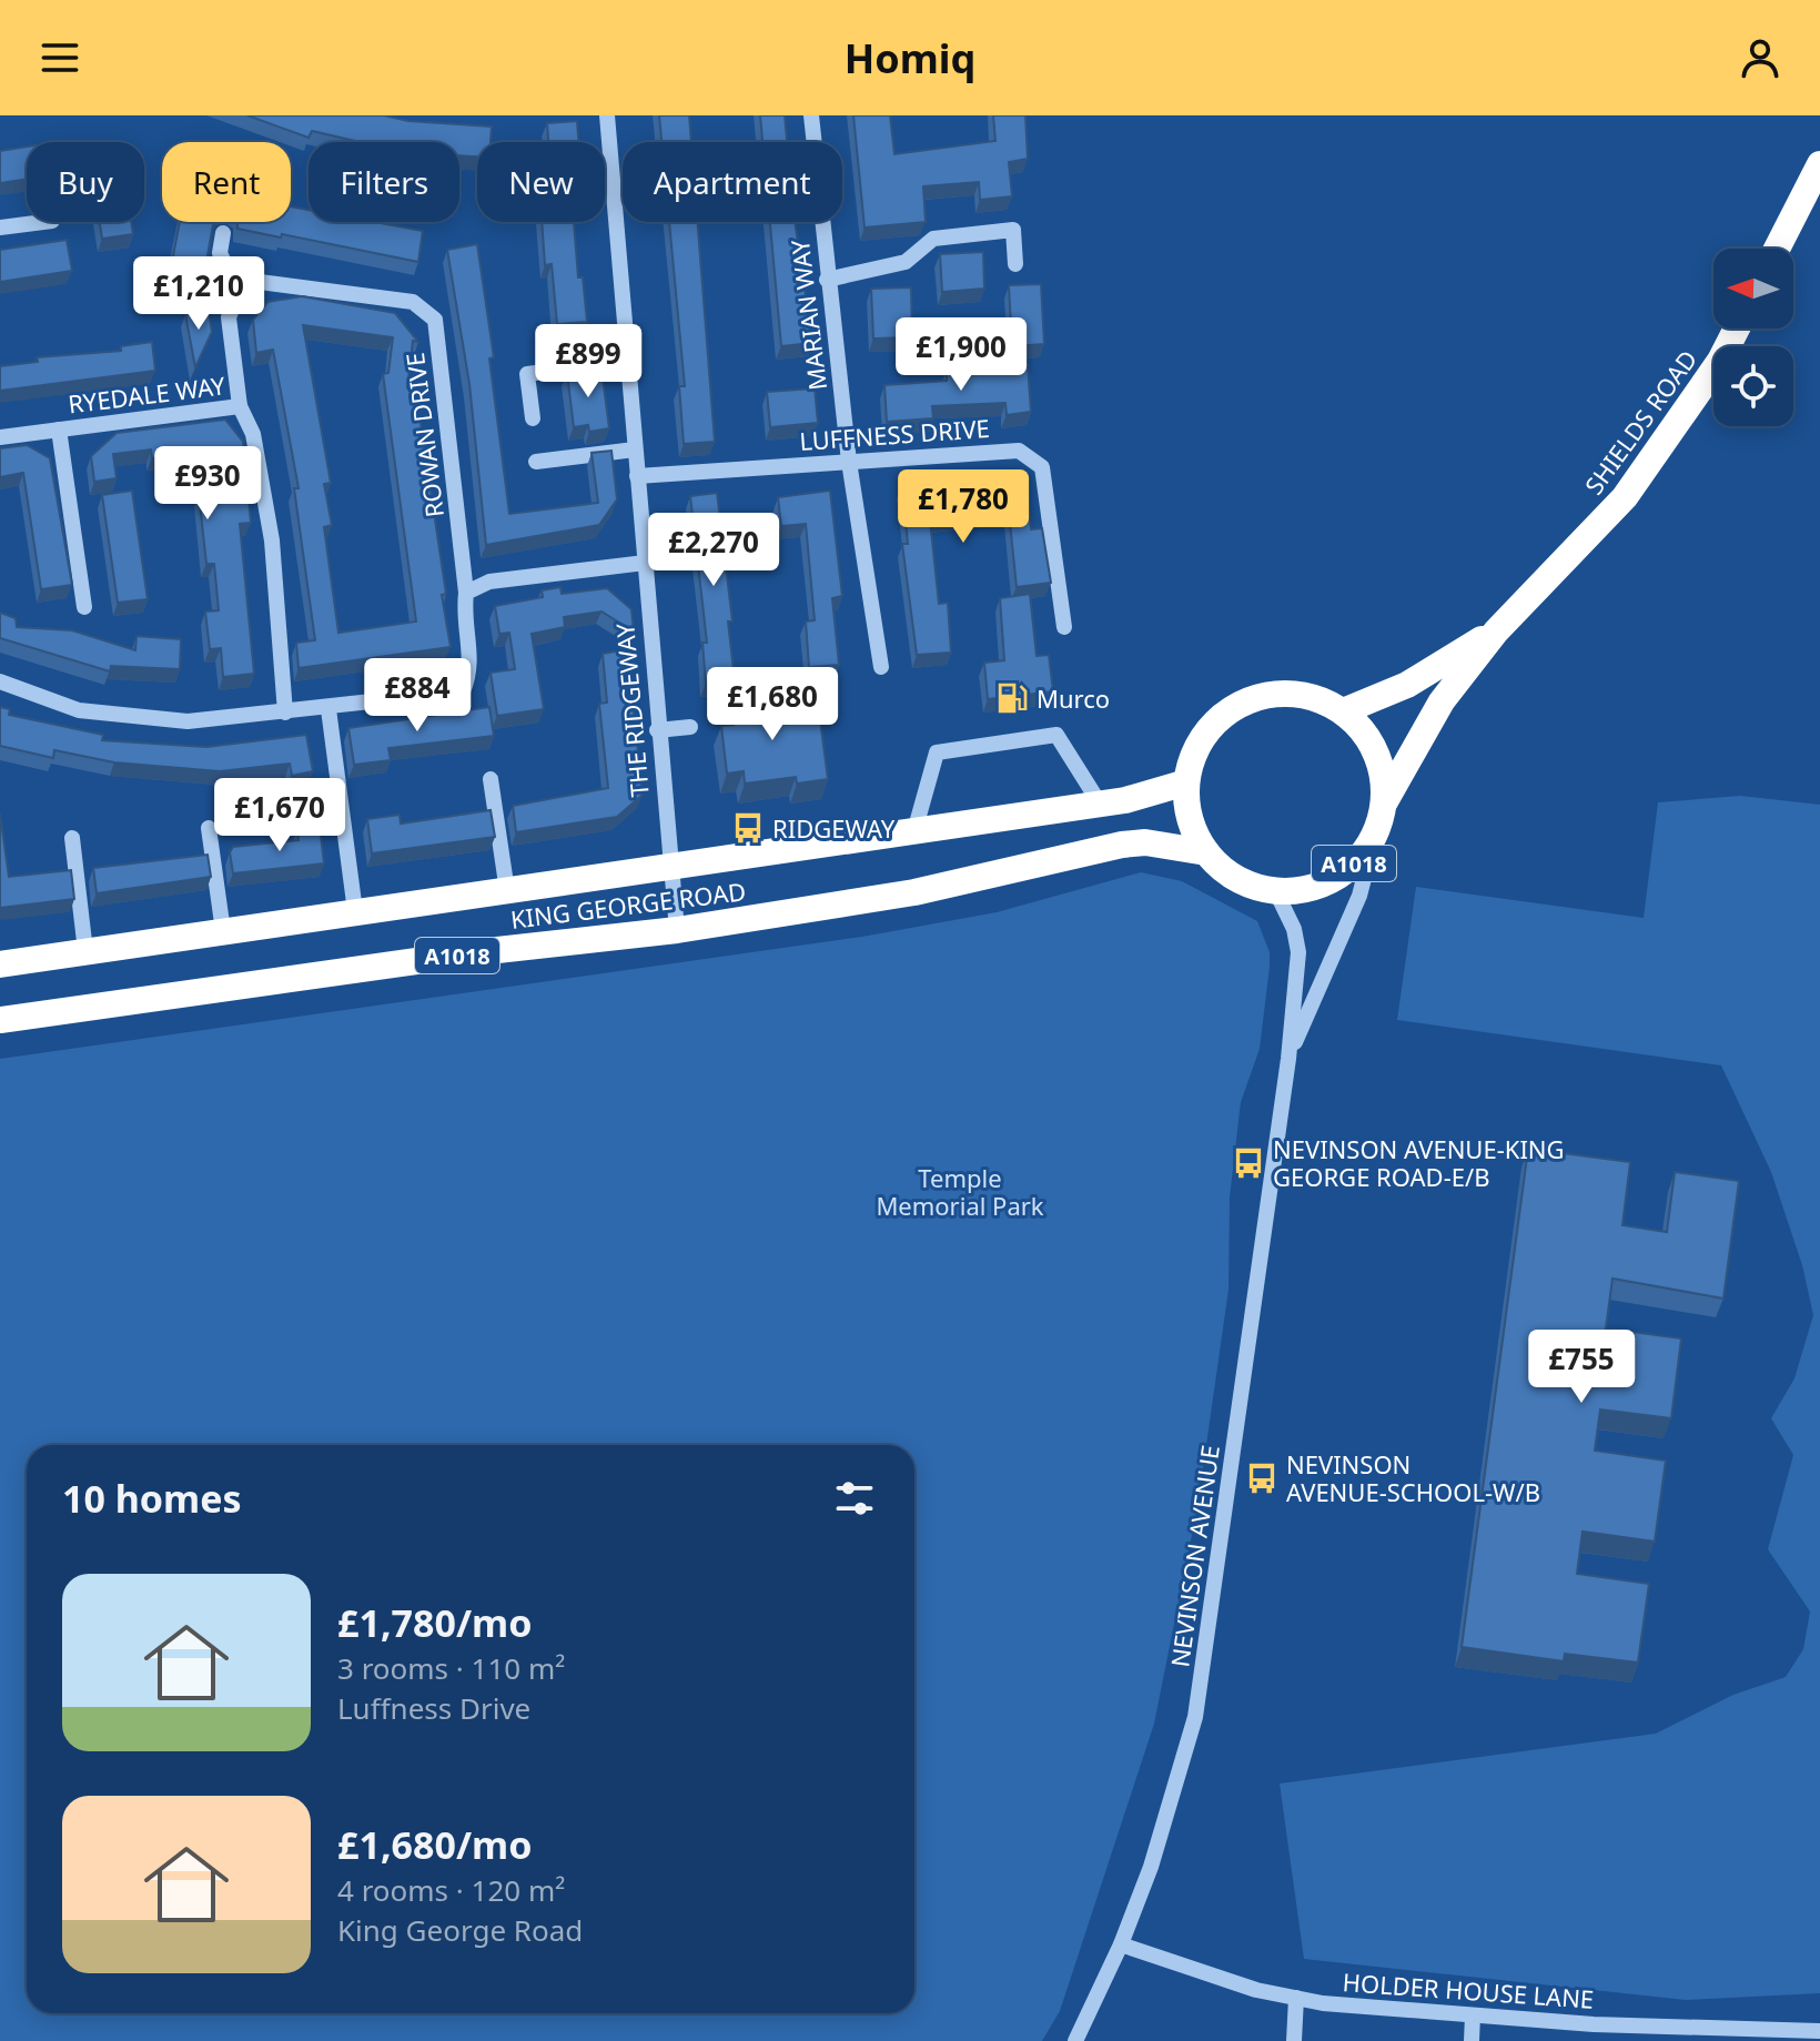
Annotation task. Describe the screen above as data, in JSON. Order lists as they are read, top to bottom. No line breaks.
{"streets":{"highway":["SHIELDS ROAD","A1018","KING GEORGE ROAD"],"street":["MARIAN WAY","RYEDALE WAY","LUFFNESS DRIVE","ROWAN DRIVE","THE RIDGEWAY","NEVINSON AVENUE","HOLDER HOUSE LANE"]},"crossings":[["MARIAN WAY","LUFFNESS DRIVE"],["SHIELDS ROAD","A1018"],["SHIELDS ROAD","KING GEORGE ROAD"],["SHIELDS ROAD","NEVINSON AVENUE"],["LUFFNESS DRIVE","THE RIDGEWAY"],["THE RIDGEWAY","KING GEORGE ROAD"],["A1018","KING GEORGE ROAD"],["A1018","NEVINSON AVENUE"],["KING GEORGE ROAD","NEVINSON AVENUE"],["NEVINSON AVENUE","HOLDER HOUSE LANE"]],"parks":["Temple Memorial Park"],"places":{"fuel station":["Murco"],"bus stop":["RIDGEWAY","NEVINSON AVENUE-KING GEORGE ROAD-E/B","NEVINSON AVENUE-SCHOOL-W/B"]},"north":"left","page":{"header":"Homiq","chip":["Buy","Rent","Filters","New","Apartment"],"price":["£1,210","£1,900","£899","£930","£1,780","£2,270","£884","£1,680","£1,670","£755"],"heading":"10 homes","list":[{"name":"£1,780/mo","note":"3 rooms · 110 m² · Luffness Drive"},{"name":"£1,680/mo","note":"4 rooms · 120 m² · King George Road"}]}}
